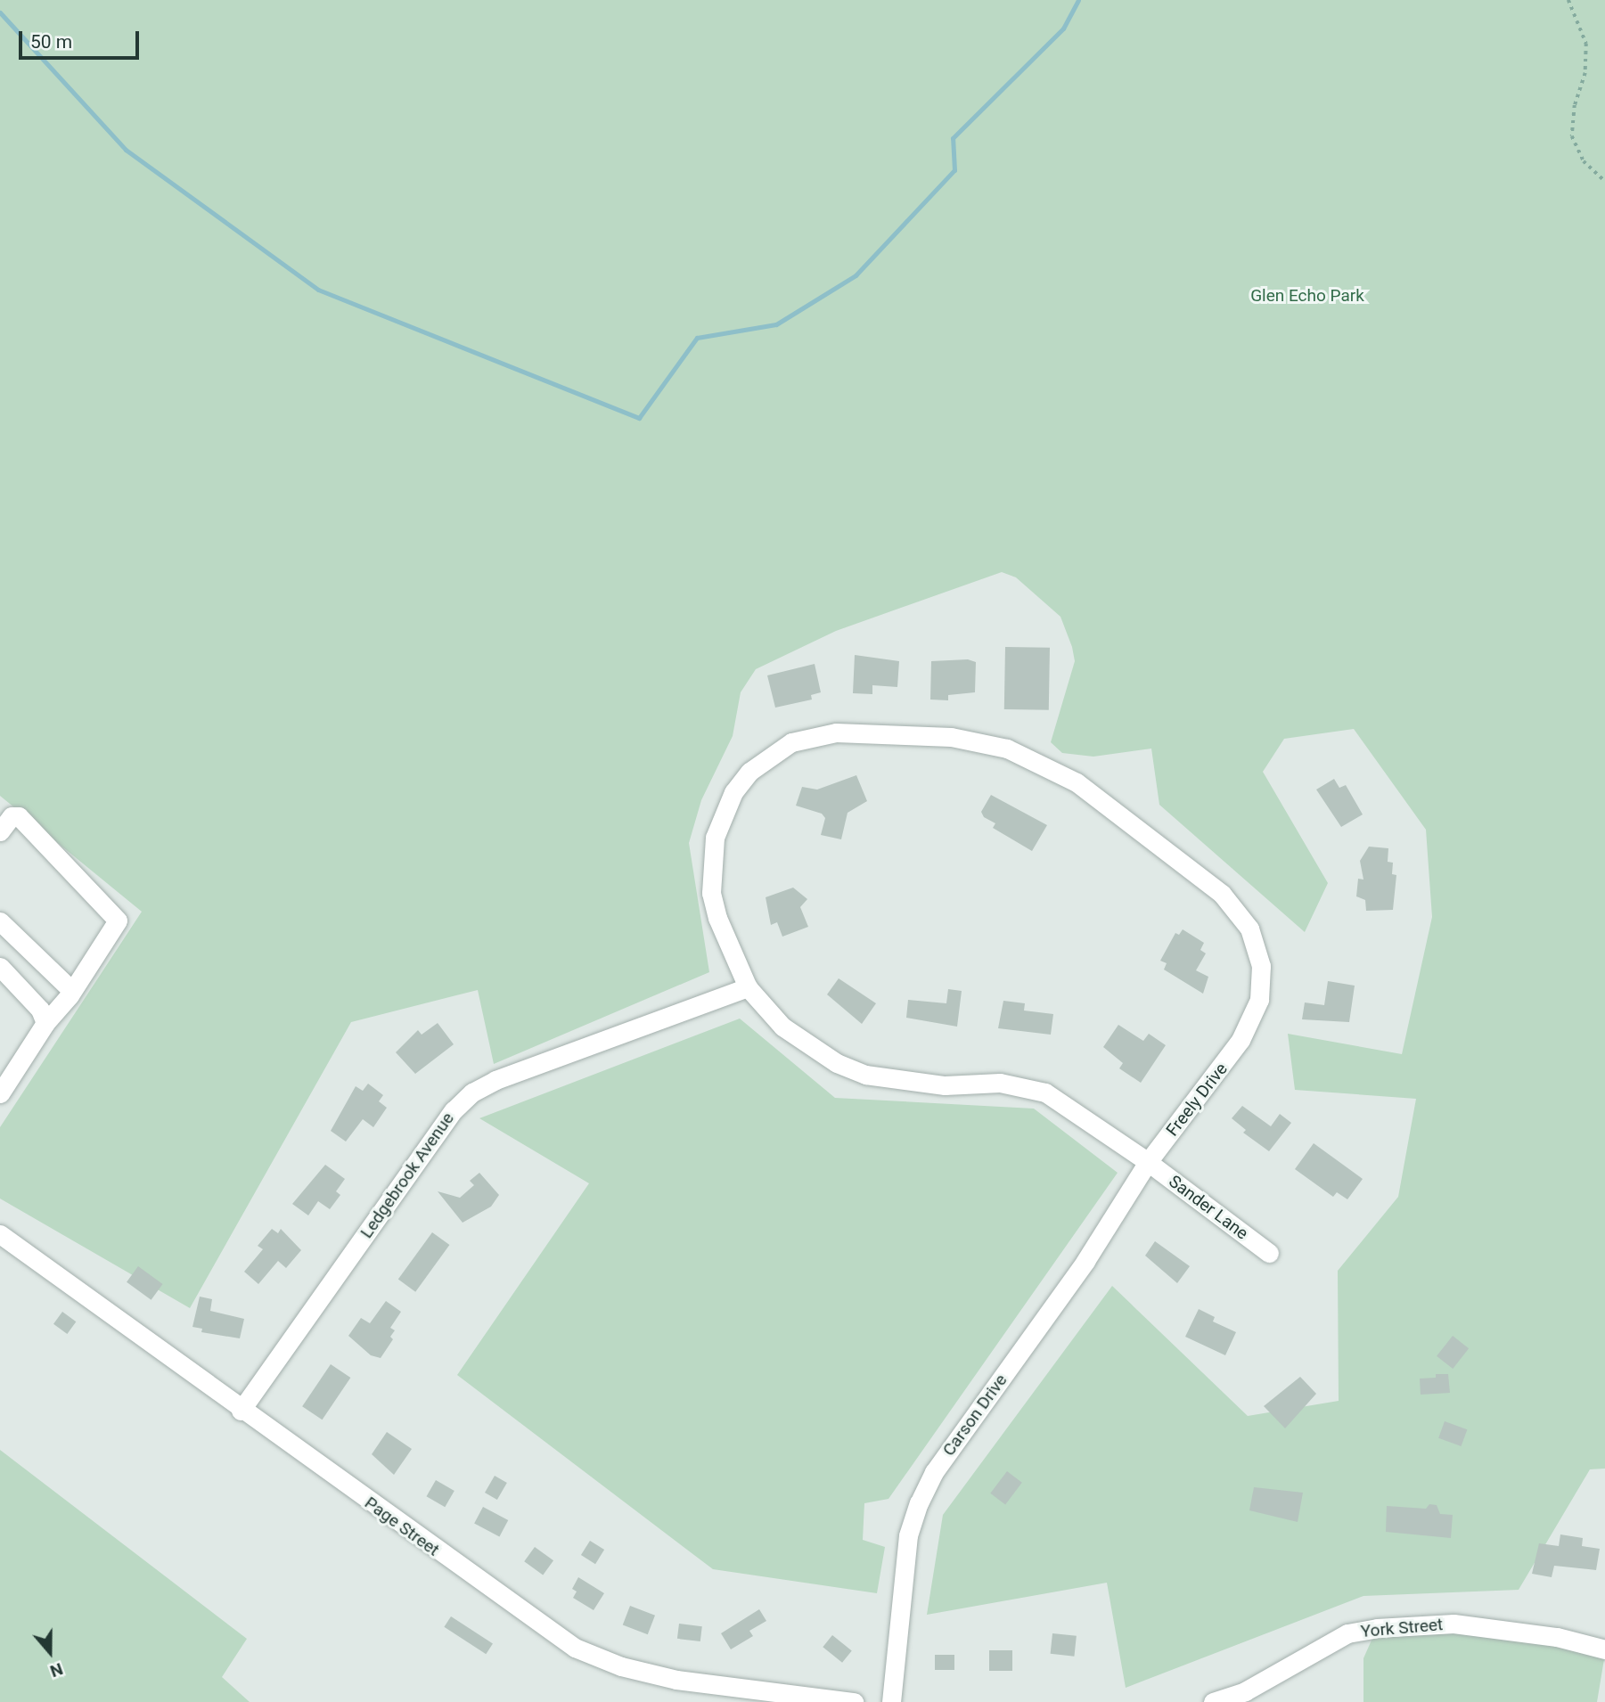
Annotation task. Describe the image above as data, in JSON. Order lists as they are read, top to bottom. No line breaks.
{"streets":{"street":["Freely Drive","Ledgebrook Avenue","Sander Lane","Carson Drive","Page Street","York Street"]},"crossings":[["Freely Drive","Ledgebrook Avenue"],["Freely Drive","Sander Lane"],["Freely Drive","Carson Drive"],["Ledgebrook Avenue","Page Street"],["Sander Lane","Carson Drive"]],"parks":["Glen Echo Park"],"scale_bar":"50 m","north":"bottom"}
